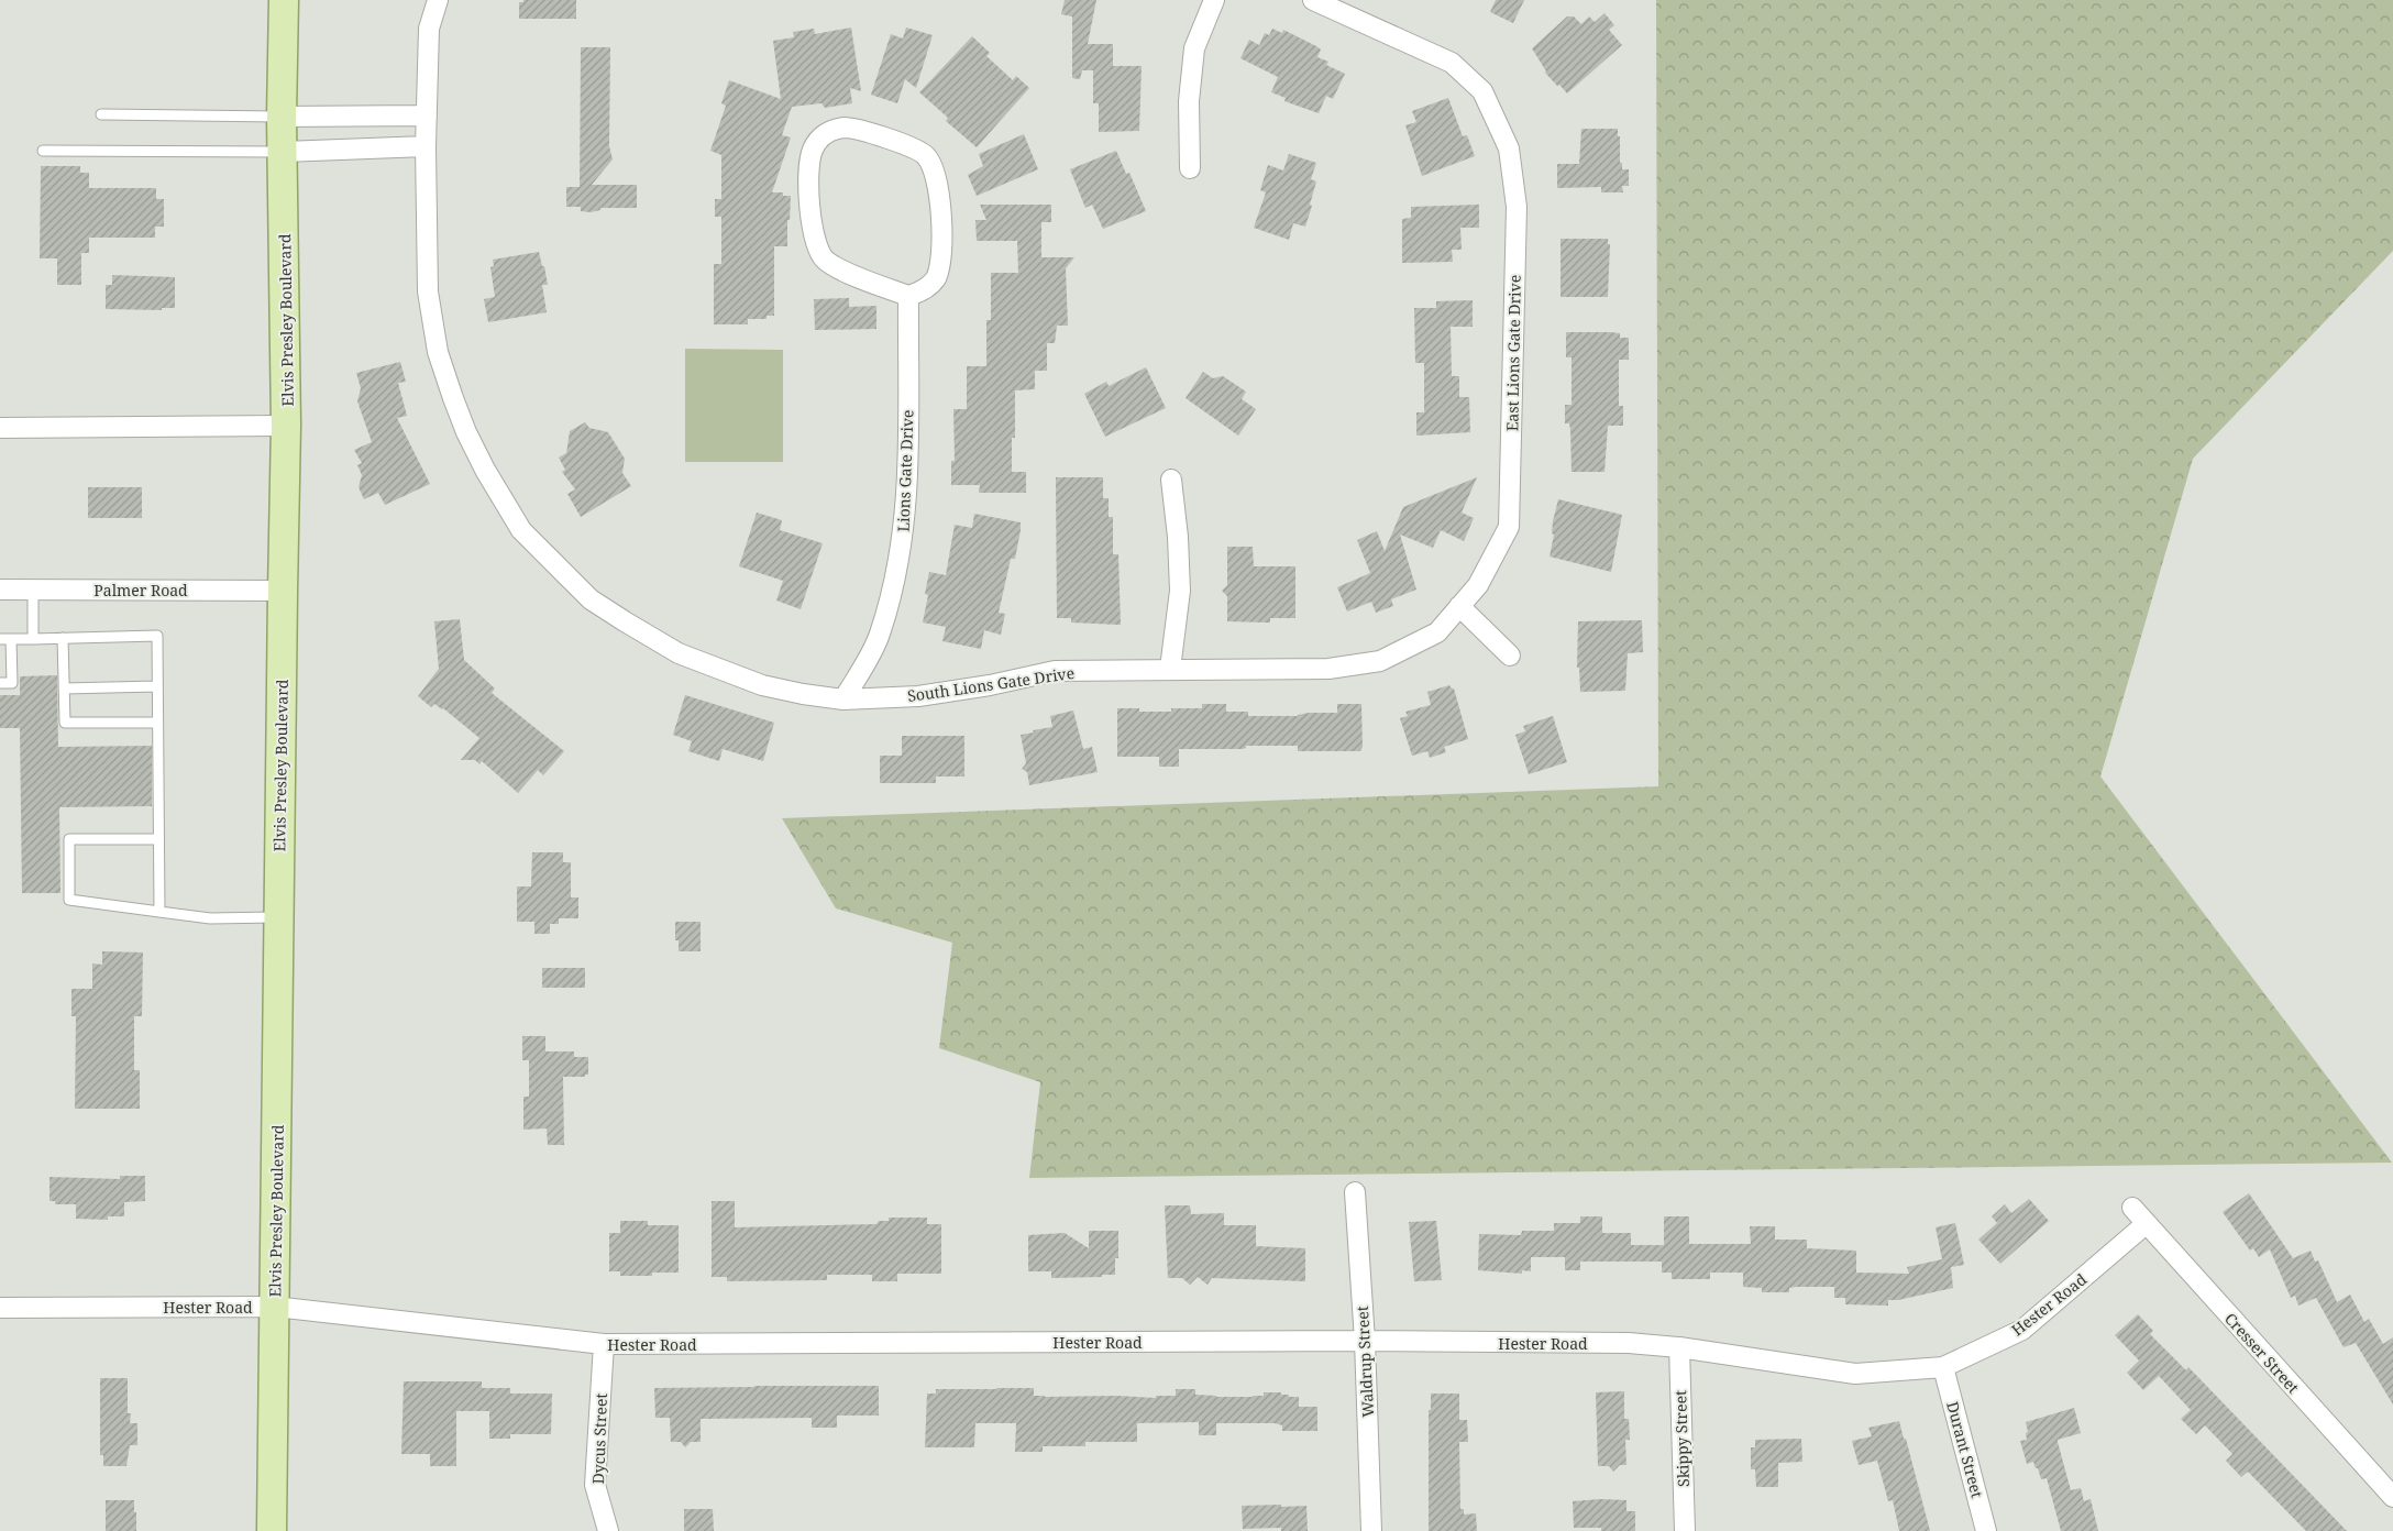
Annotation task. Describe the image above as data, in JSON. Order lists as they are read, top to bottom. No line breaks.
{"streets":{"main road":["Elvis Presley Boulevard"],"street":["East Lions Gate Drive","Lions Gate Drive","Palmer Road","South Lions Gate Drive","Hester Road","Cresser Street","Waldrup Street","Dycus Street","Skippy Street","Durant Street"]},"crossings":[["Elvis Presley Boulevard","Palmer Road"],["Elvis Presley Boulevard","Hester Road"],["East Lions Gate Drive","South Lions Gate Drive"],["Lions Gate Drive","South Lions Gate Drive"],["Hester Road","Cresser Street"],["Hester Road","Waldrup Street"],["Hester Road","Dycus Street"],["Hester Road","Skippy Street"],["Hester Road","Durant Street"]]}
